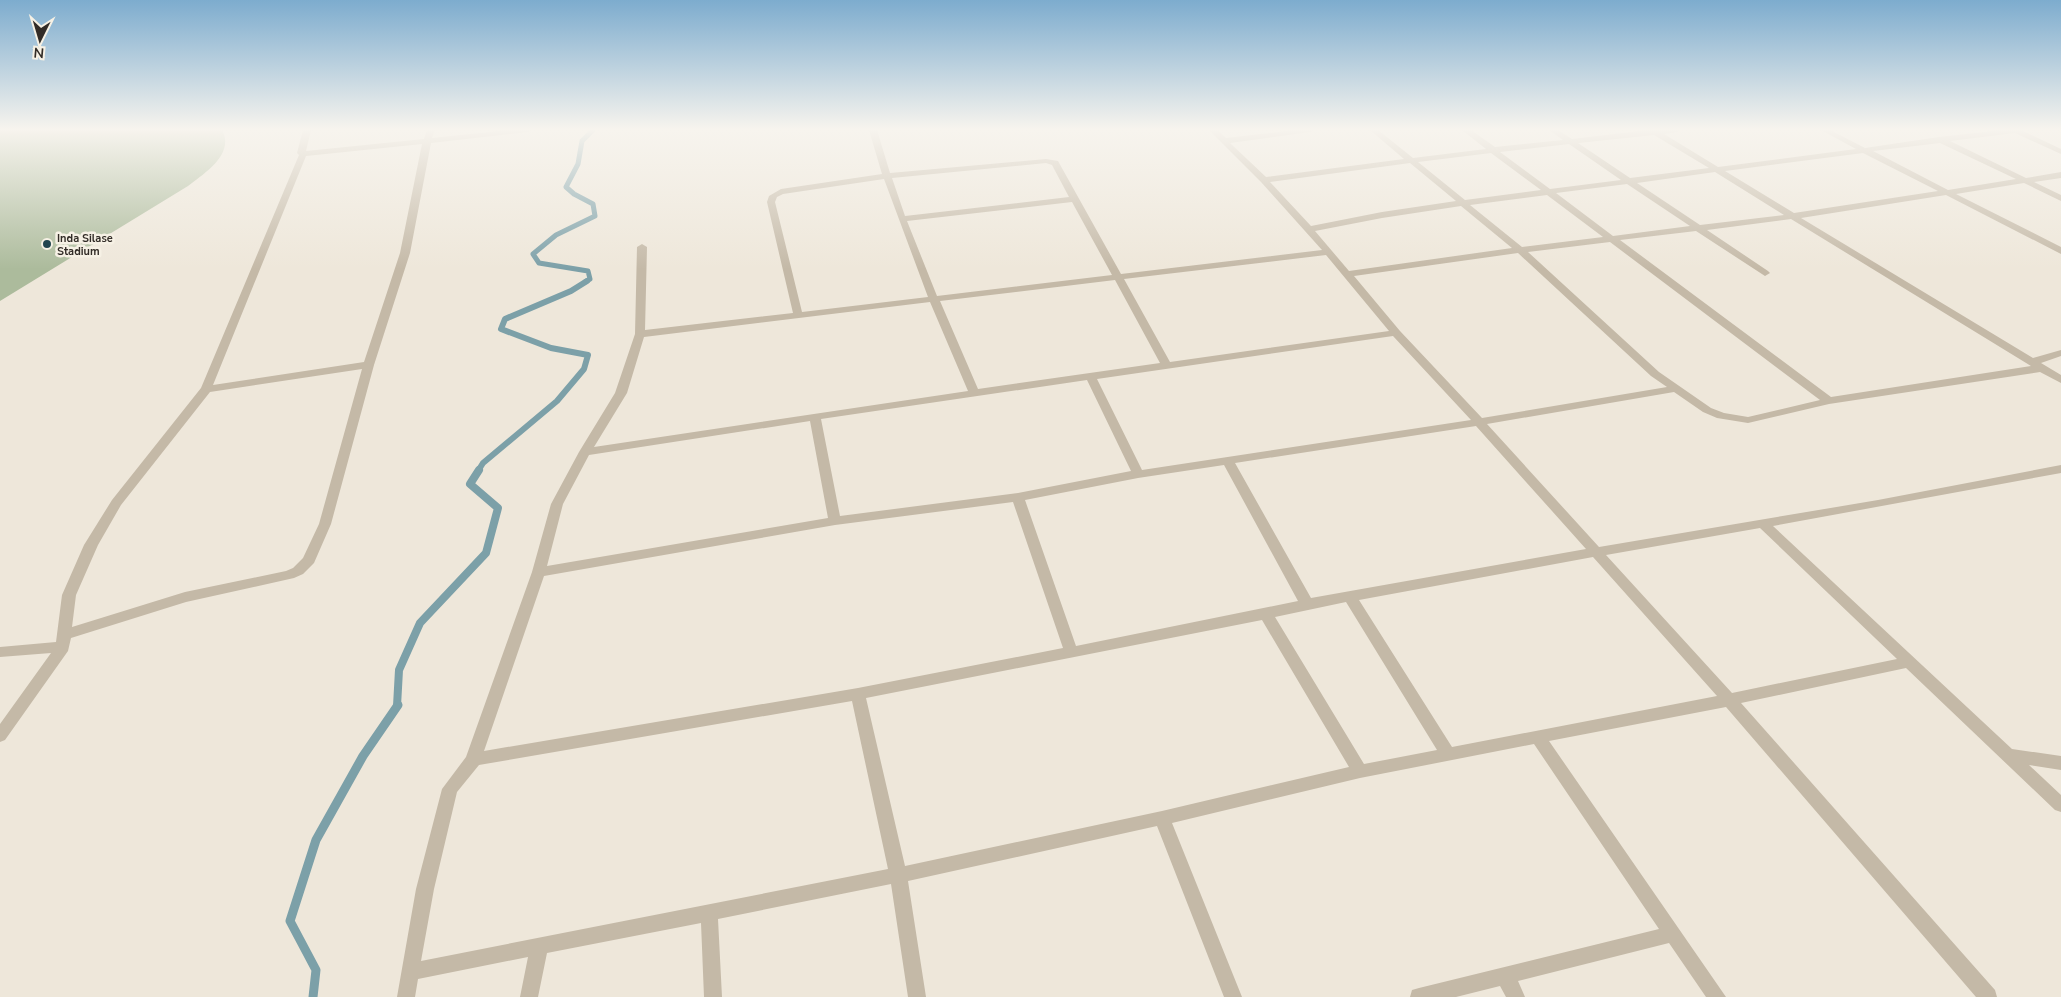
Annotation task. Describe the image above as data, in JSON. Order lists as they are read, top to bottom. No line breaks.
{"places":["Inda Silase Stadium"],"north":"bottom"}
